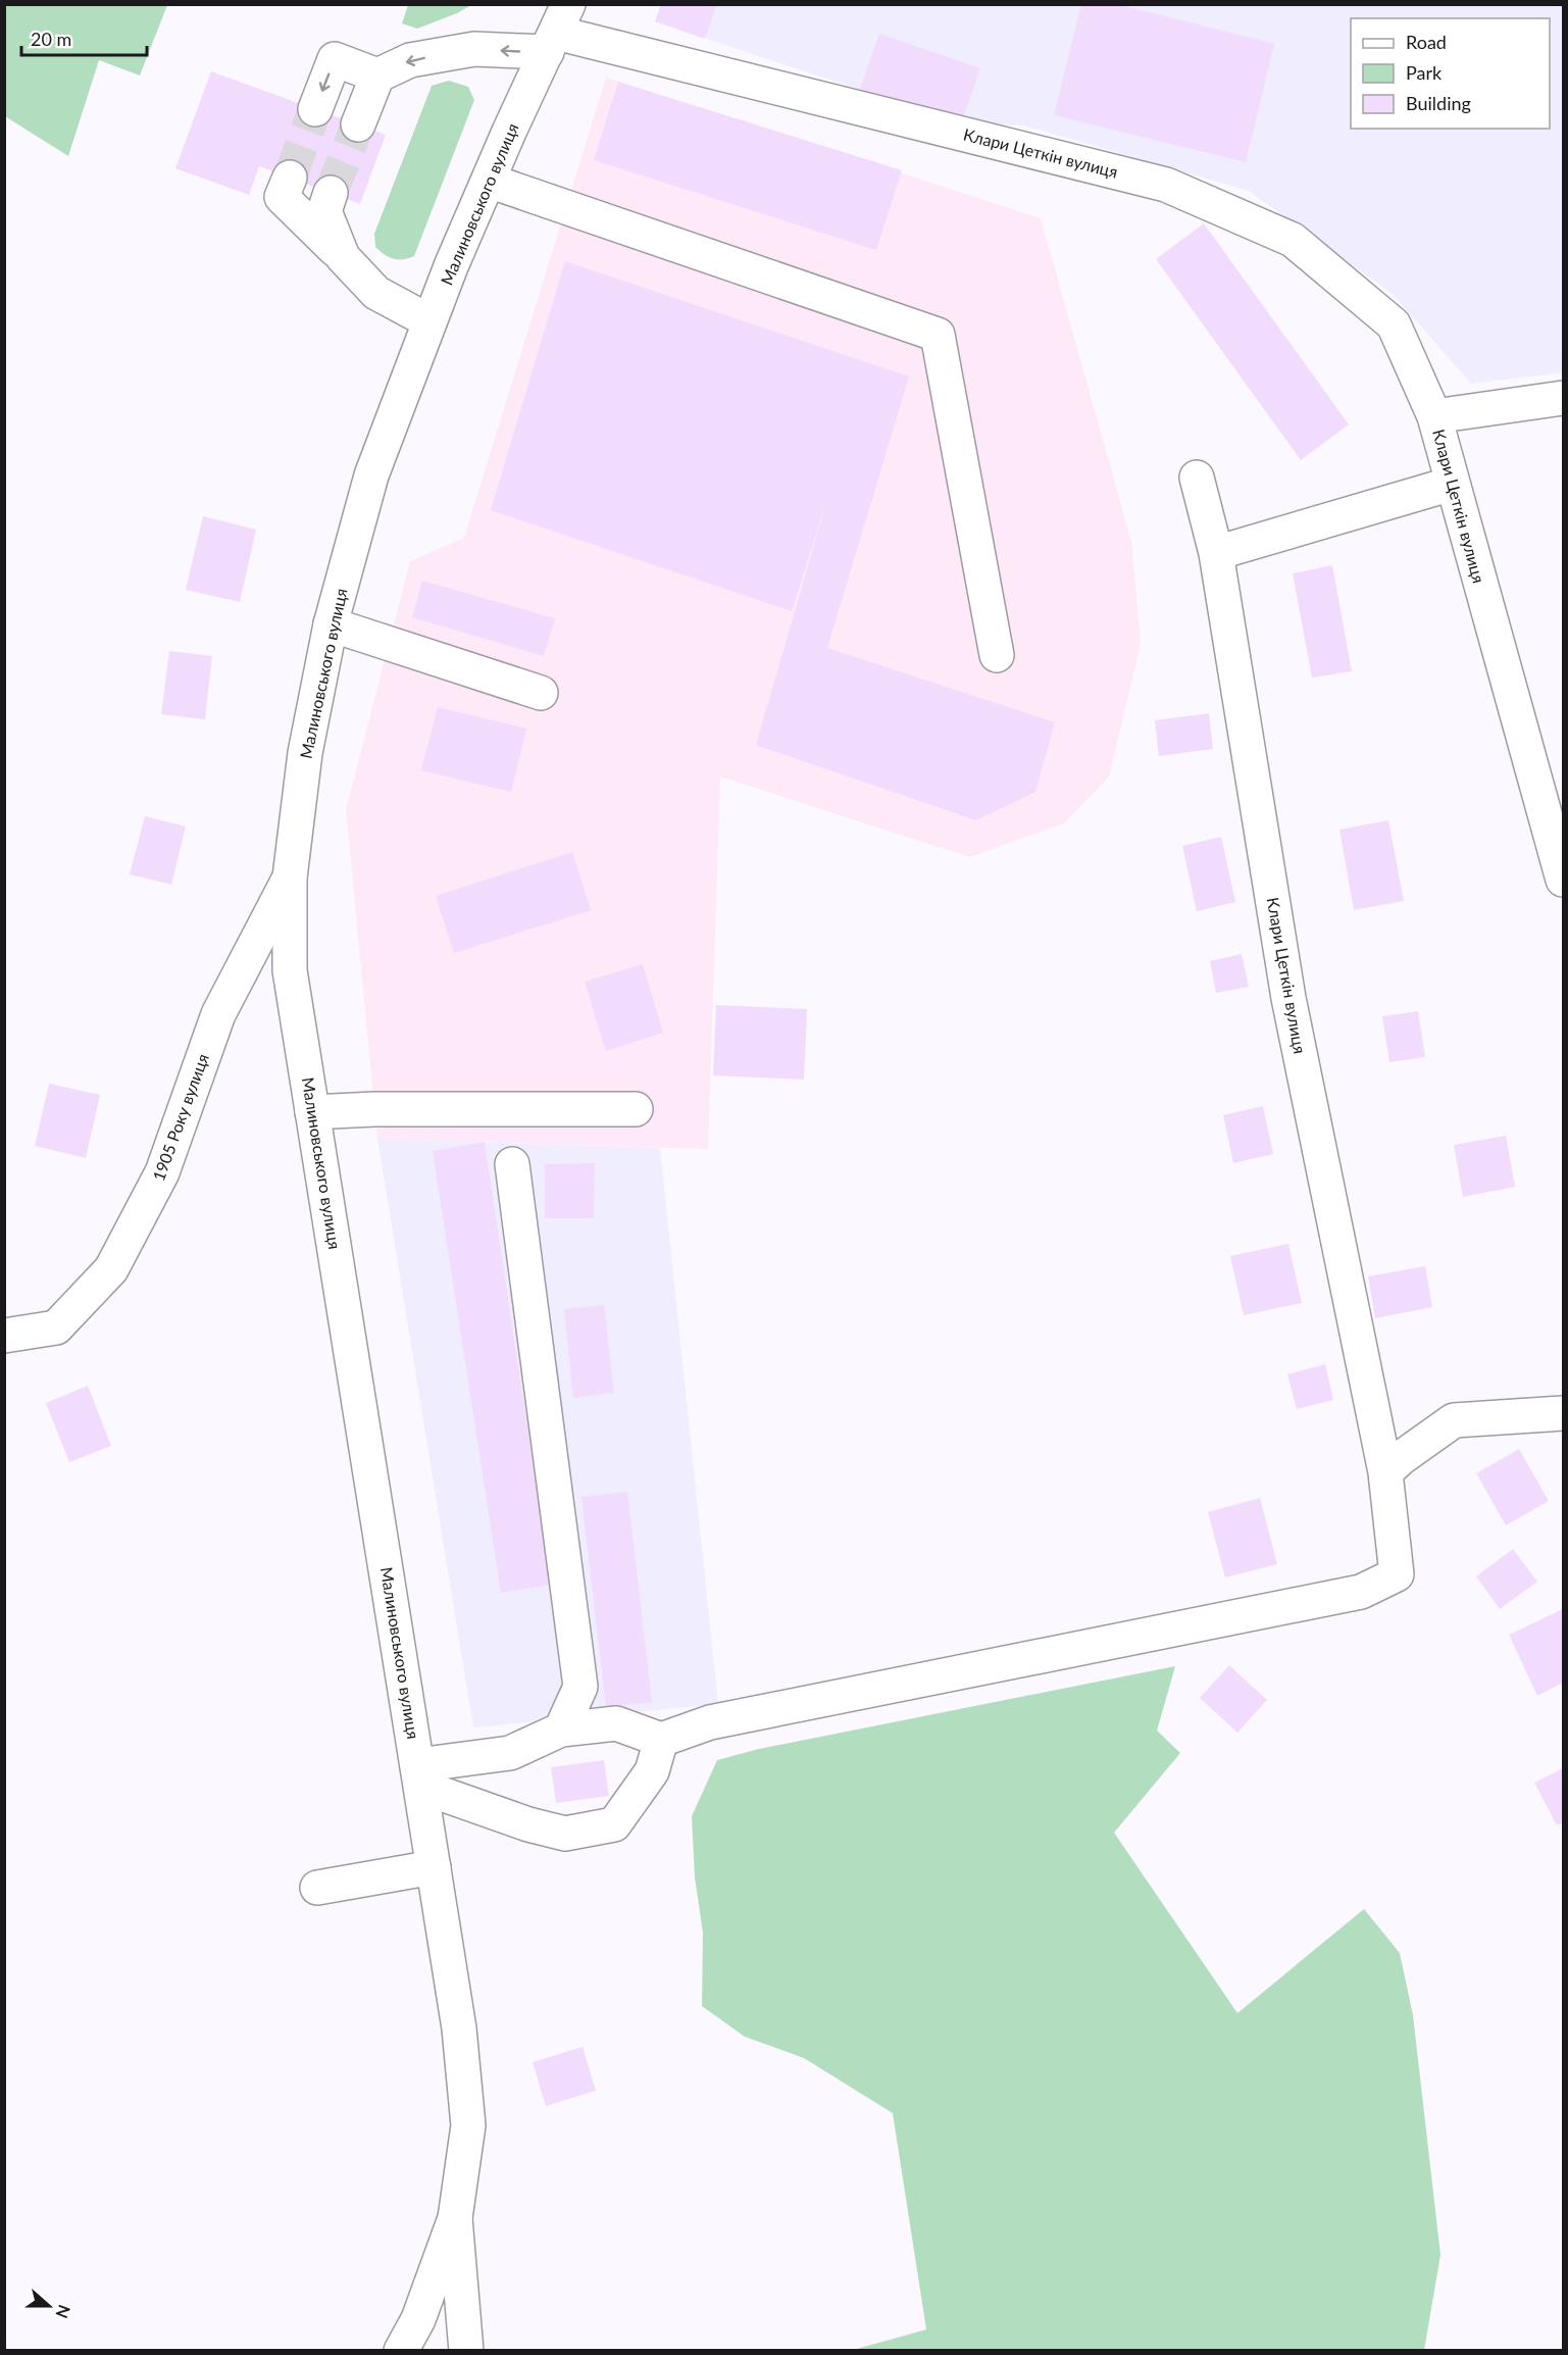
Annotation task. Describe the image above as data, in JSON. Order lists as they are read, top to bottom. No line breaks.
{"streets":{"street":["Клари Цеткін вулиця","Малиновського вулиця","1905 Року вулиця"]},"crossings":[["Клари Цеткін вулиця","Малиновського вулиця"],["Малиновського вулиця","1905 Року вулиця"]],"legend":["Road","Park","Building"],"scale_bar":"20 m","north":"right"}
